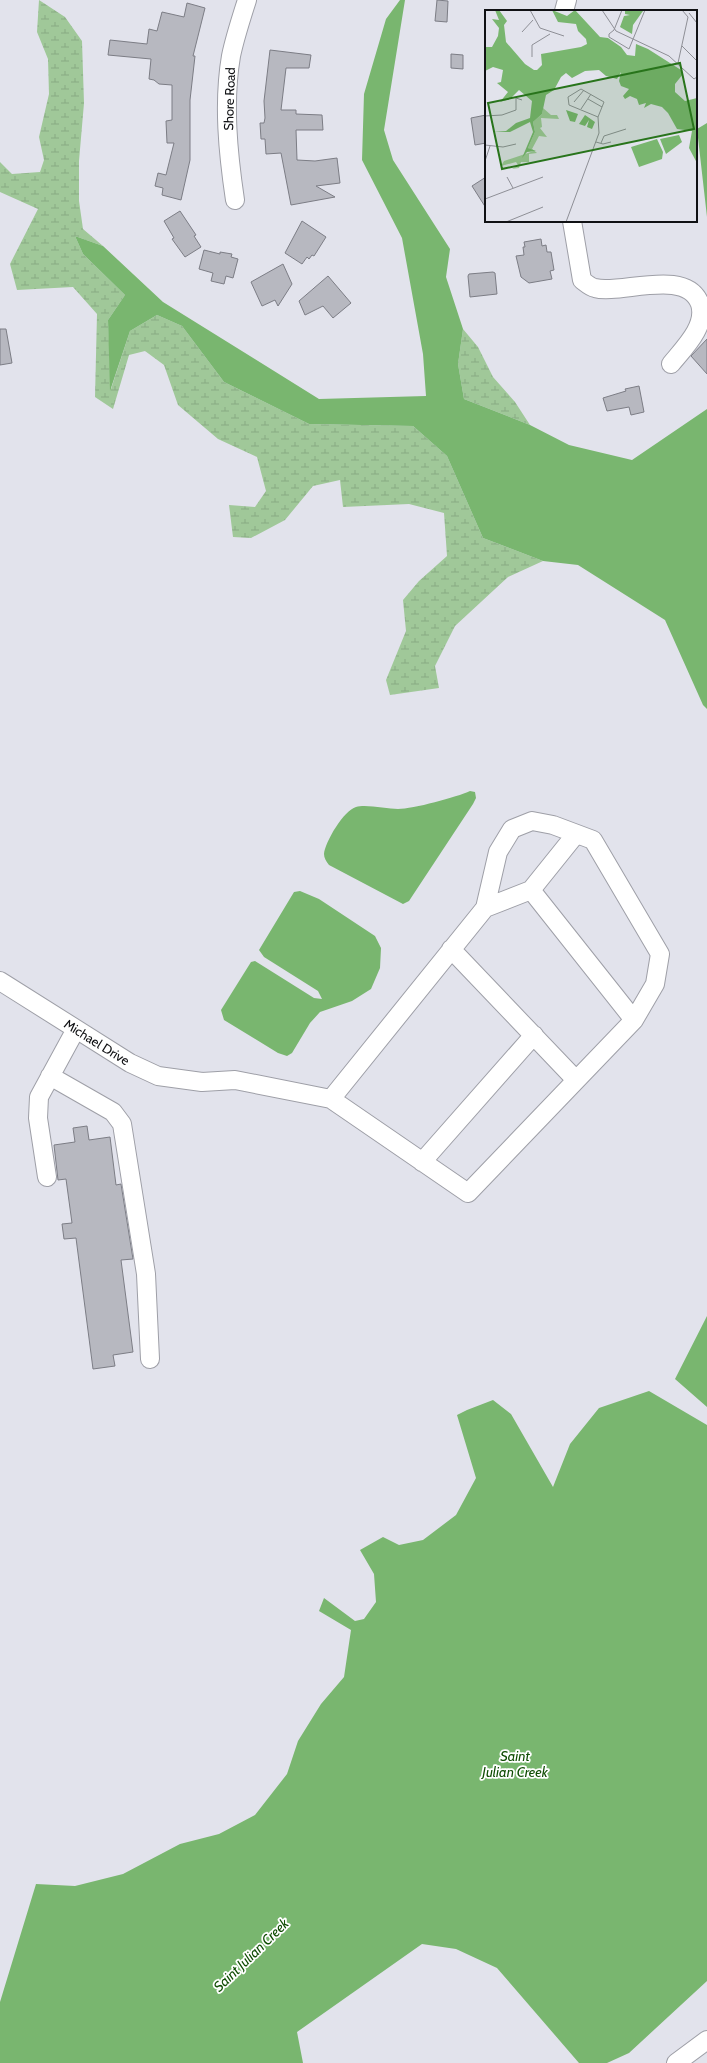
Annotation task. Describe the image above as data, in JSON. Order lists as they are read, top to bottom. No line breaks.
{"streets":{"street":["Shore Road","Michael Drive"]},"water":["Saint Julian Creek"]}
